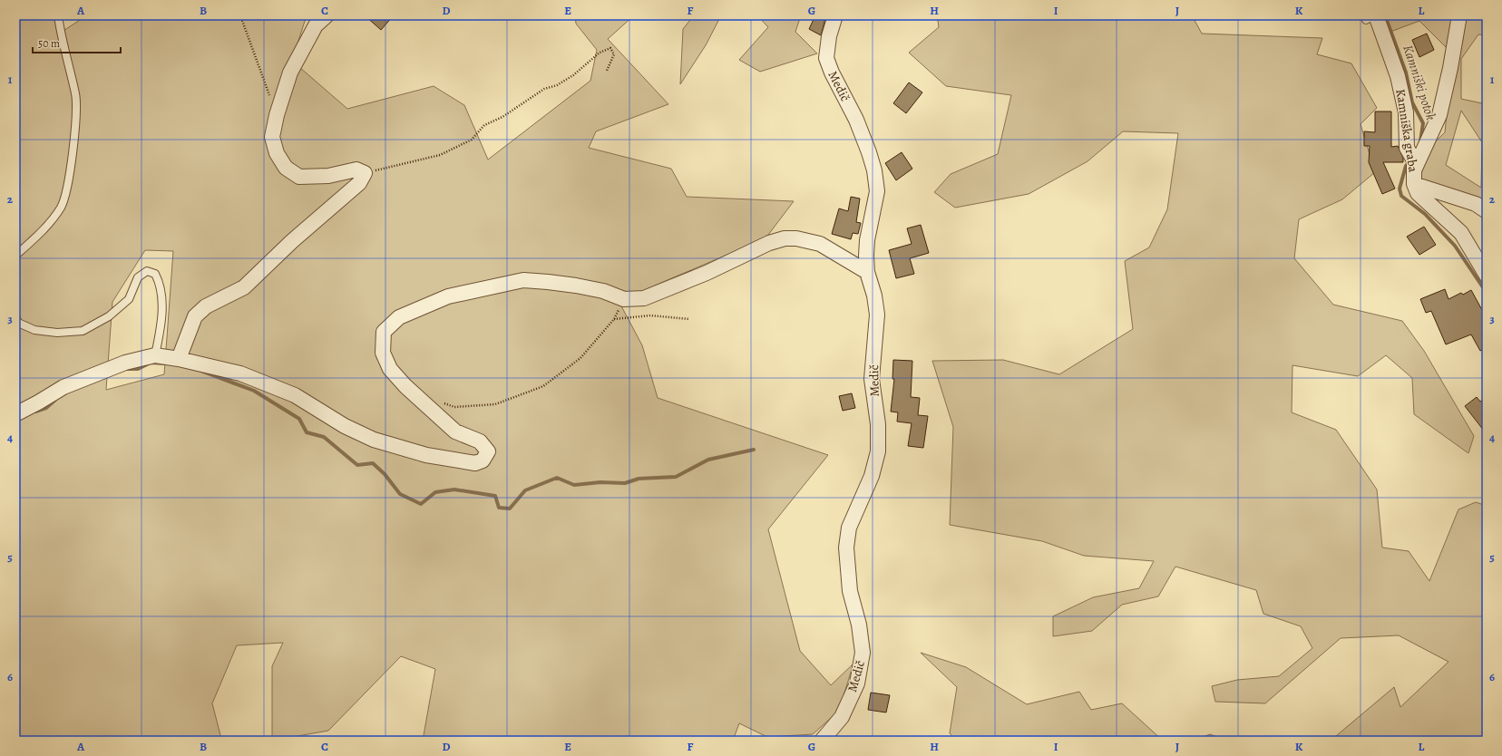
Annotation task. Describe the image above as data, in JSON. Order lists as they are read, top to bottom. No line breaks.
{"streets":{"street":["Medič","Kamniška graba"]},"water":["Kamniški potok"],"scale_bar":"50 m","grid":{"columns":["A","B","C","D","E","F","G","H","I","J","K","L"],"rows":["1","2","3","4","5","6"]}}
